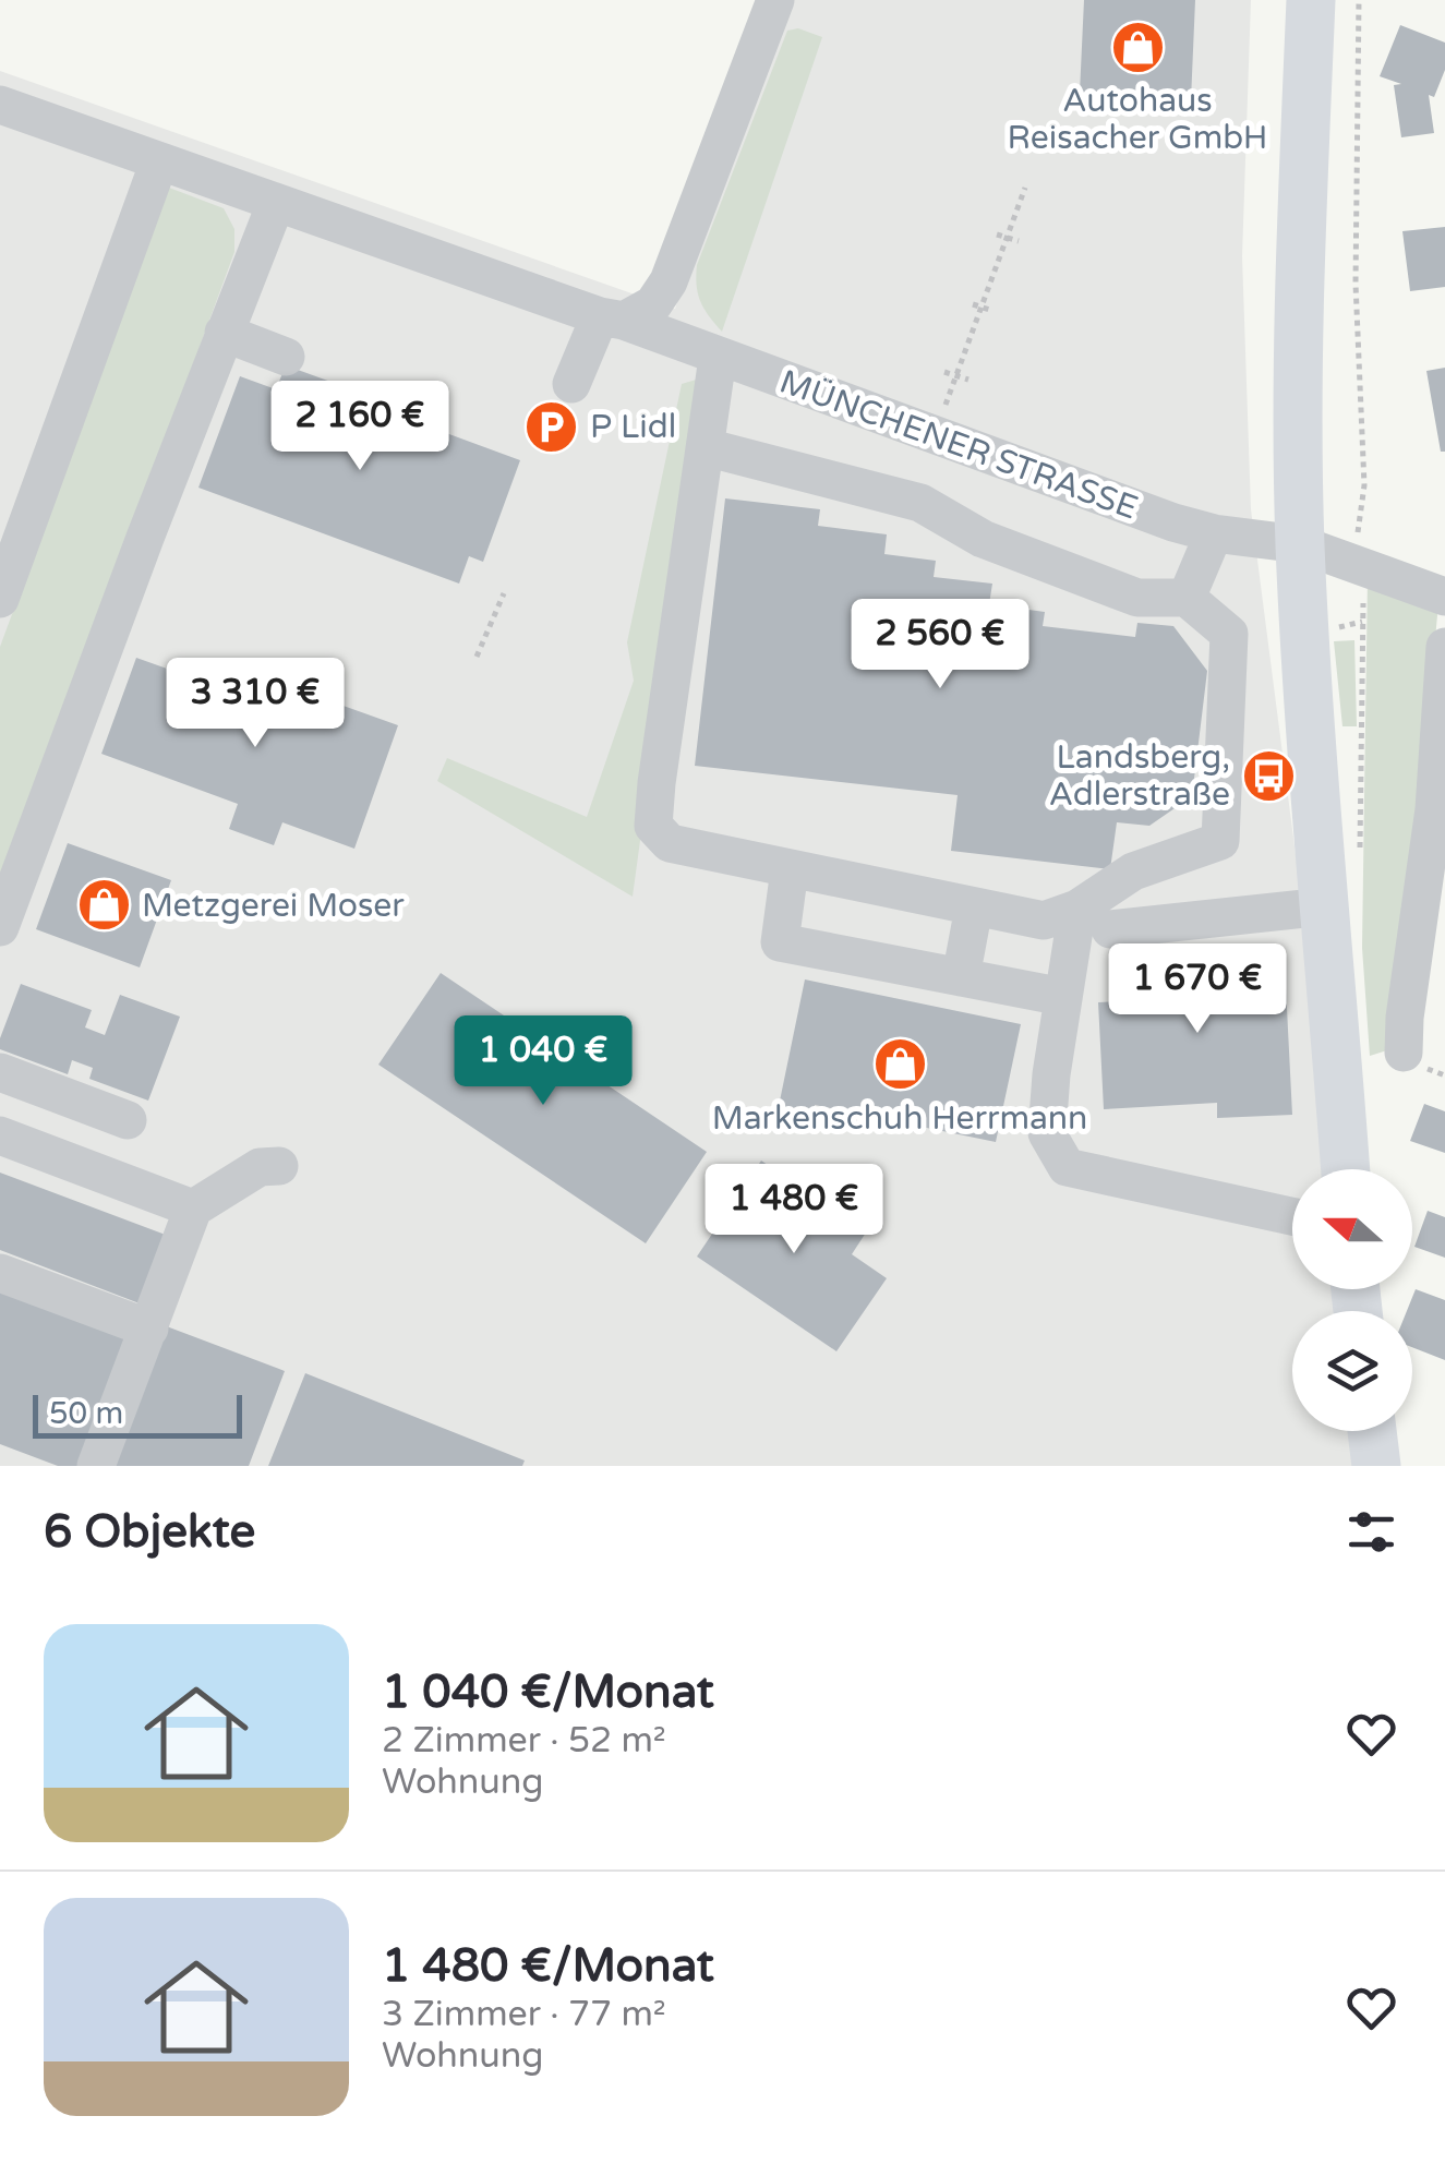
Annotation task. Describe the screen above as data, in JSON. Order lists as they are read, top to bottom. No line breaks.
{"streets":{"street":["MÜNCHENER STRASSE"]},"places":{"shop":["Autohaus Reisacher GmbH","Metzgerei Moser","Markenschuh Herrmann"],"parking":["P Lidl"],"bus stop":["Landsberg, Adlerstraße"]},"scale_bar":"50 m","north":"left","page":{"price":["2 160 €","2 560 €","3 310 €","1 670 €","1 040 €","1 480 €"],"scale":"50 m","heading":"6 Objekte","list":[{"name":"1 040 €/Monat","note":"2 Zimmer · 52 m² · Wohnung"},{"name":"1 480 €/Monat","note":"3 Zimmer · 77 m² · Wohnung"}]}}
